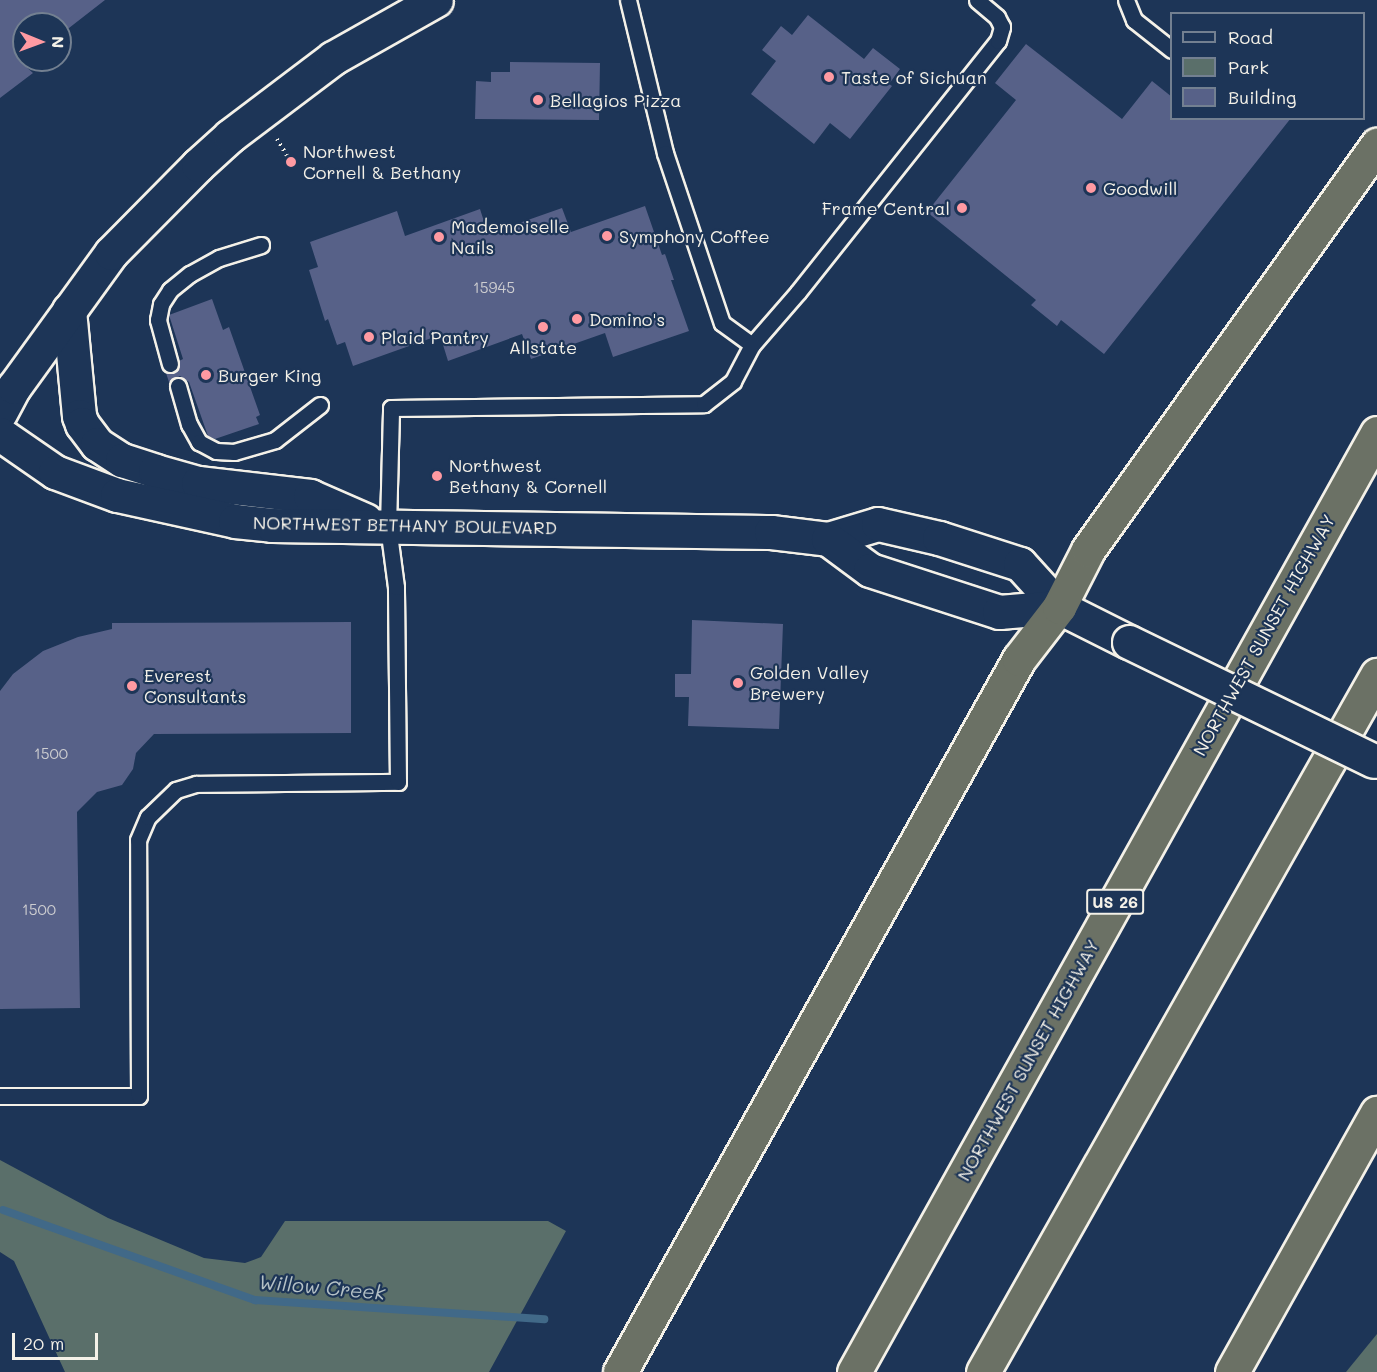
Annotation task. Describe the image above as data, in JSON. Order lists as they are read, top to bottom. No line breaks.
{"streets":{"highway":["NORTHWEST SUNSET HIGHWAY","US 26"],"main road":["NORTHWEST BETHANY BOULEVARD"]},"water":["Willow Creek"],"places":["Taste of Sichuan","Bellagios Pizza","Northwest Cornell & Bethany","Goodwill","Frame Central","Symphony Coffee","Mademoiselle Nails","Domino's","Allstate","Plaid Pantry","Burger King","Northwest Bethany & Cornell","Golden Valley Brewery","Everest Consultants"],"house_numbers":["15945","1500","1500"],"legend":["Road","Park","Building"],"scale_bar":"20 m","north":"right"}
